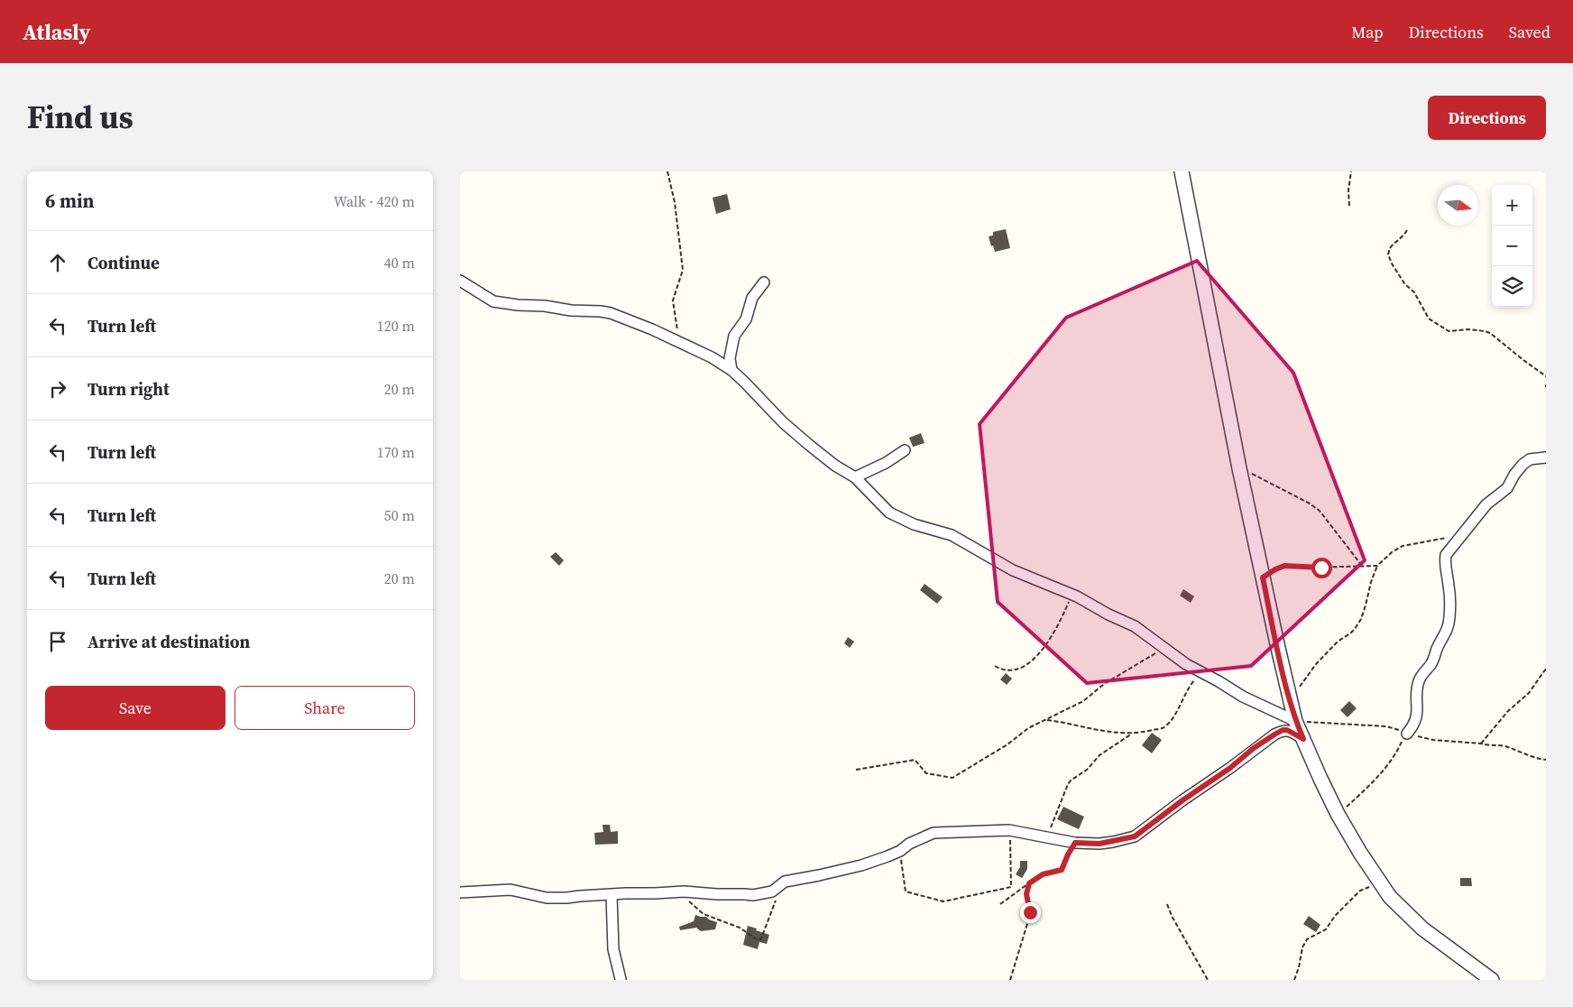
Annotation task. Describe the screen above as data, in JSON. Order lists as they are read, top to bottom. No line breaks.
{"north":"right","page":{"header":"Atlasly","nav":["Map","Directions","Saved"],"title":"Find us","buttons":["Directions",["Save","Share"]],"heading":["6 min","Walk · 420 m"],"map_buttons":["+","−"],"list":[["Continue","40 m"],["Turn left","120 m"],["Turn right","20 m"],["Turn left","170 m"],["Turn left","50 m"],["Turn left","20 m"],"Arrive at destination"]}}
